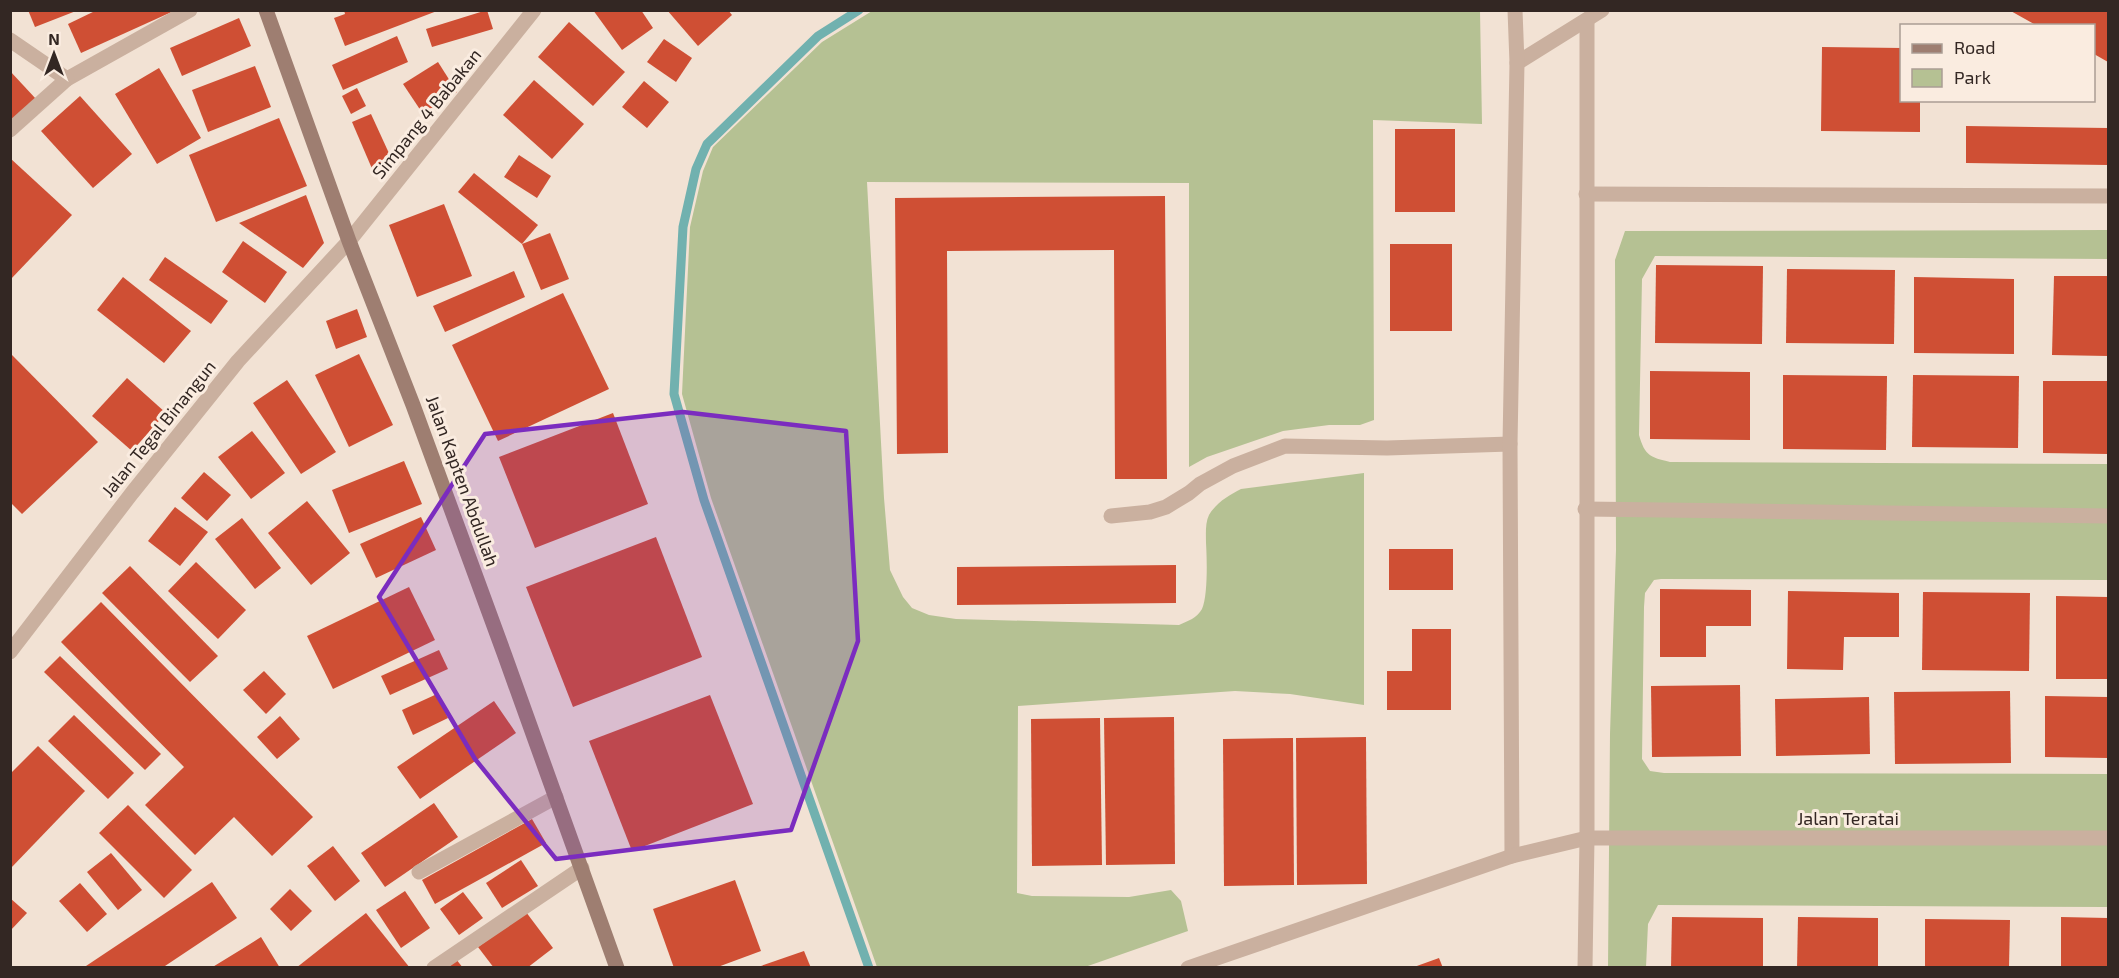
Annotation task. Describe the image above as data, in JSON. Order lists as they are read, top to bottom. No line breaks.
{"streets":{"main road":["Jalan Kapten Abdullah"],"street":["Simpang 4 Babakan","Jalan Tegal Binangun","Jalan Teratai"]},"crossings":[["Simpang 4 Babakan","Jalan Tegal Binangun"],["Simpang 4 Babakan","Jalan Kapten Abdullah"],["Jalan Tegal Binangun","Jalan Kapten Abdullah"]],"legend":["Road","Park"],"north":"top"}
